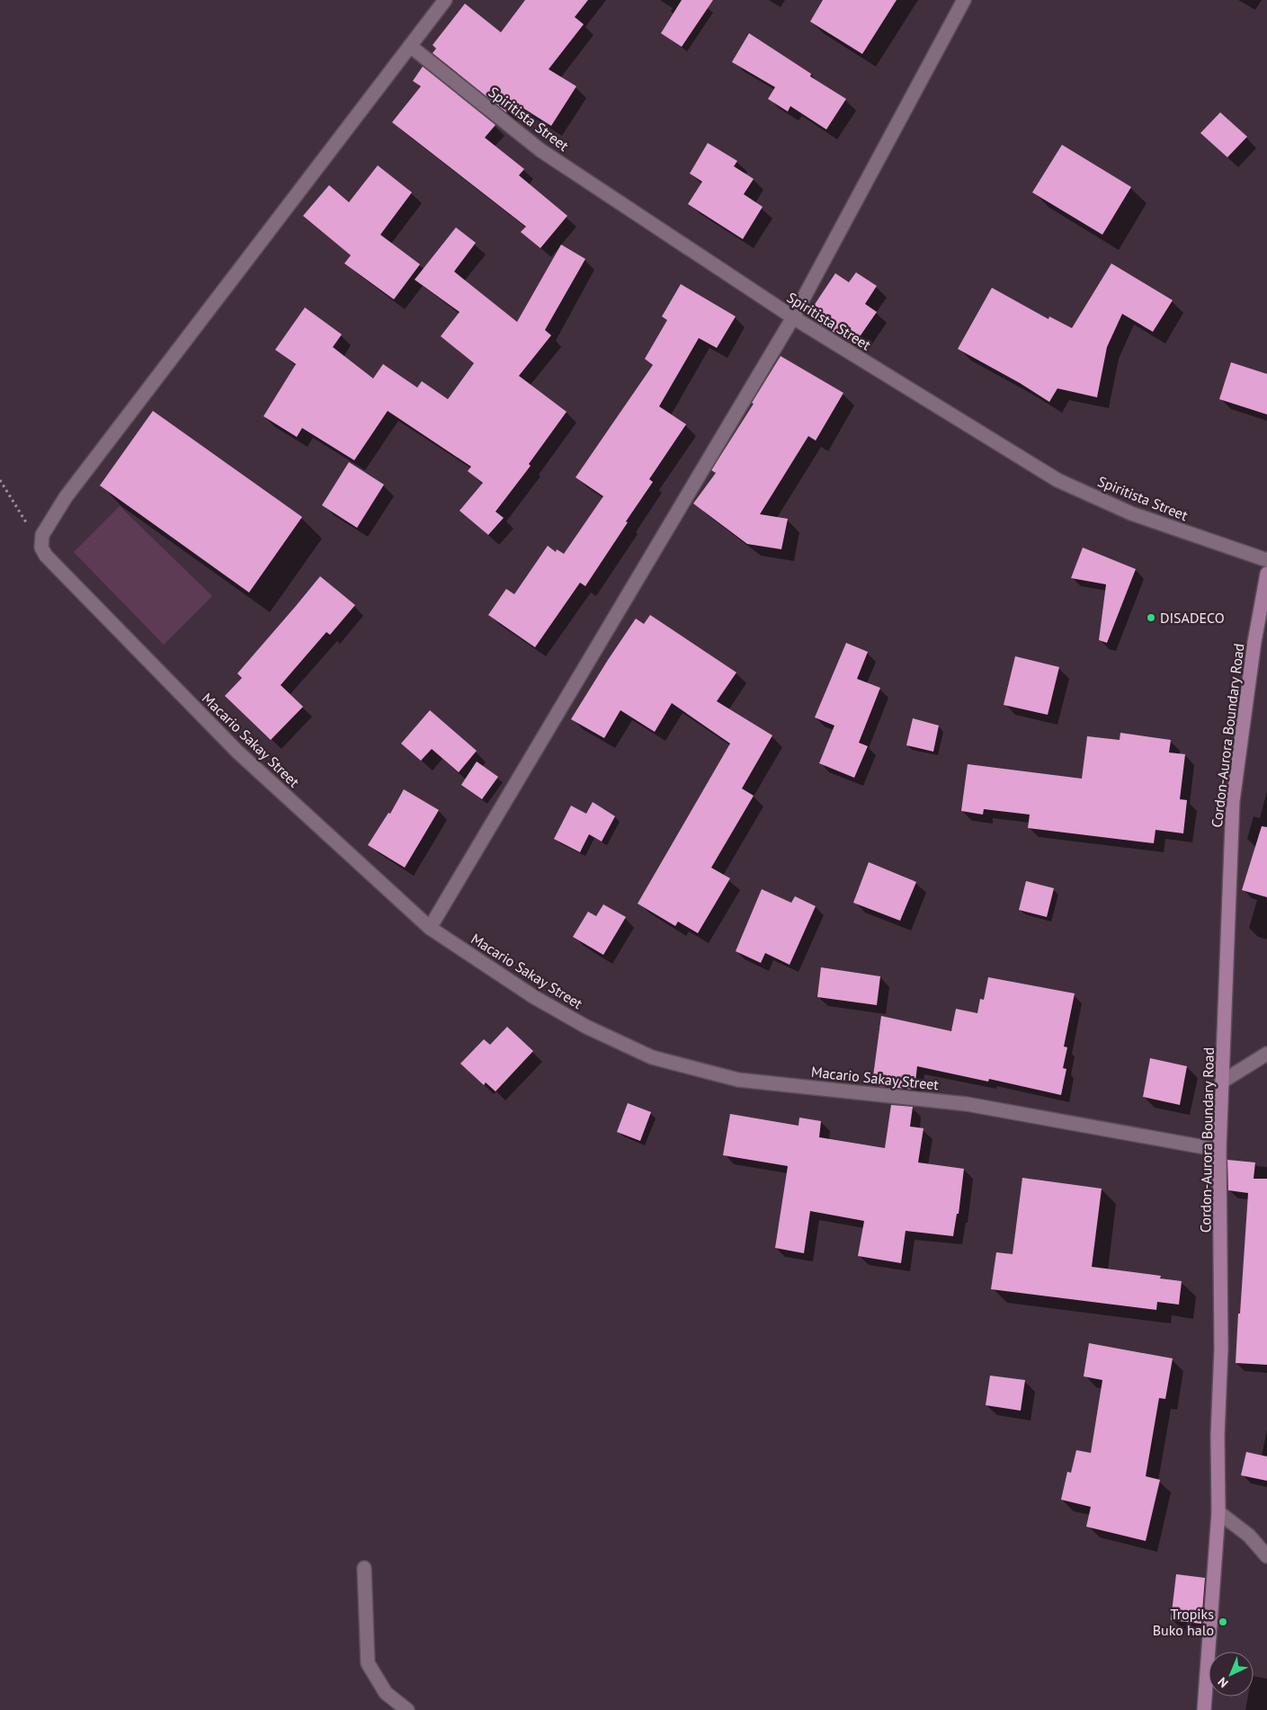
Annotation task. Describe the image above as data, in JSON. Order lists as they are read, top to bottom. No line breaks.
{"streets":{"main road":["Cordon-Aurora Boundary Road"],"street":["Spiritista Street","Macario Sakay Street"]},"crossings":[["Cordon-Aurora Boundary Road","Macario Sakay Street"]],"places":["DISADECO","Tropiks Buko halo"],"north":"bottom left"}
